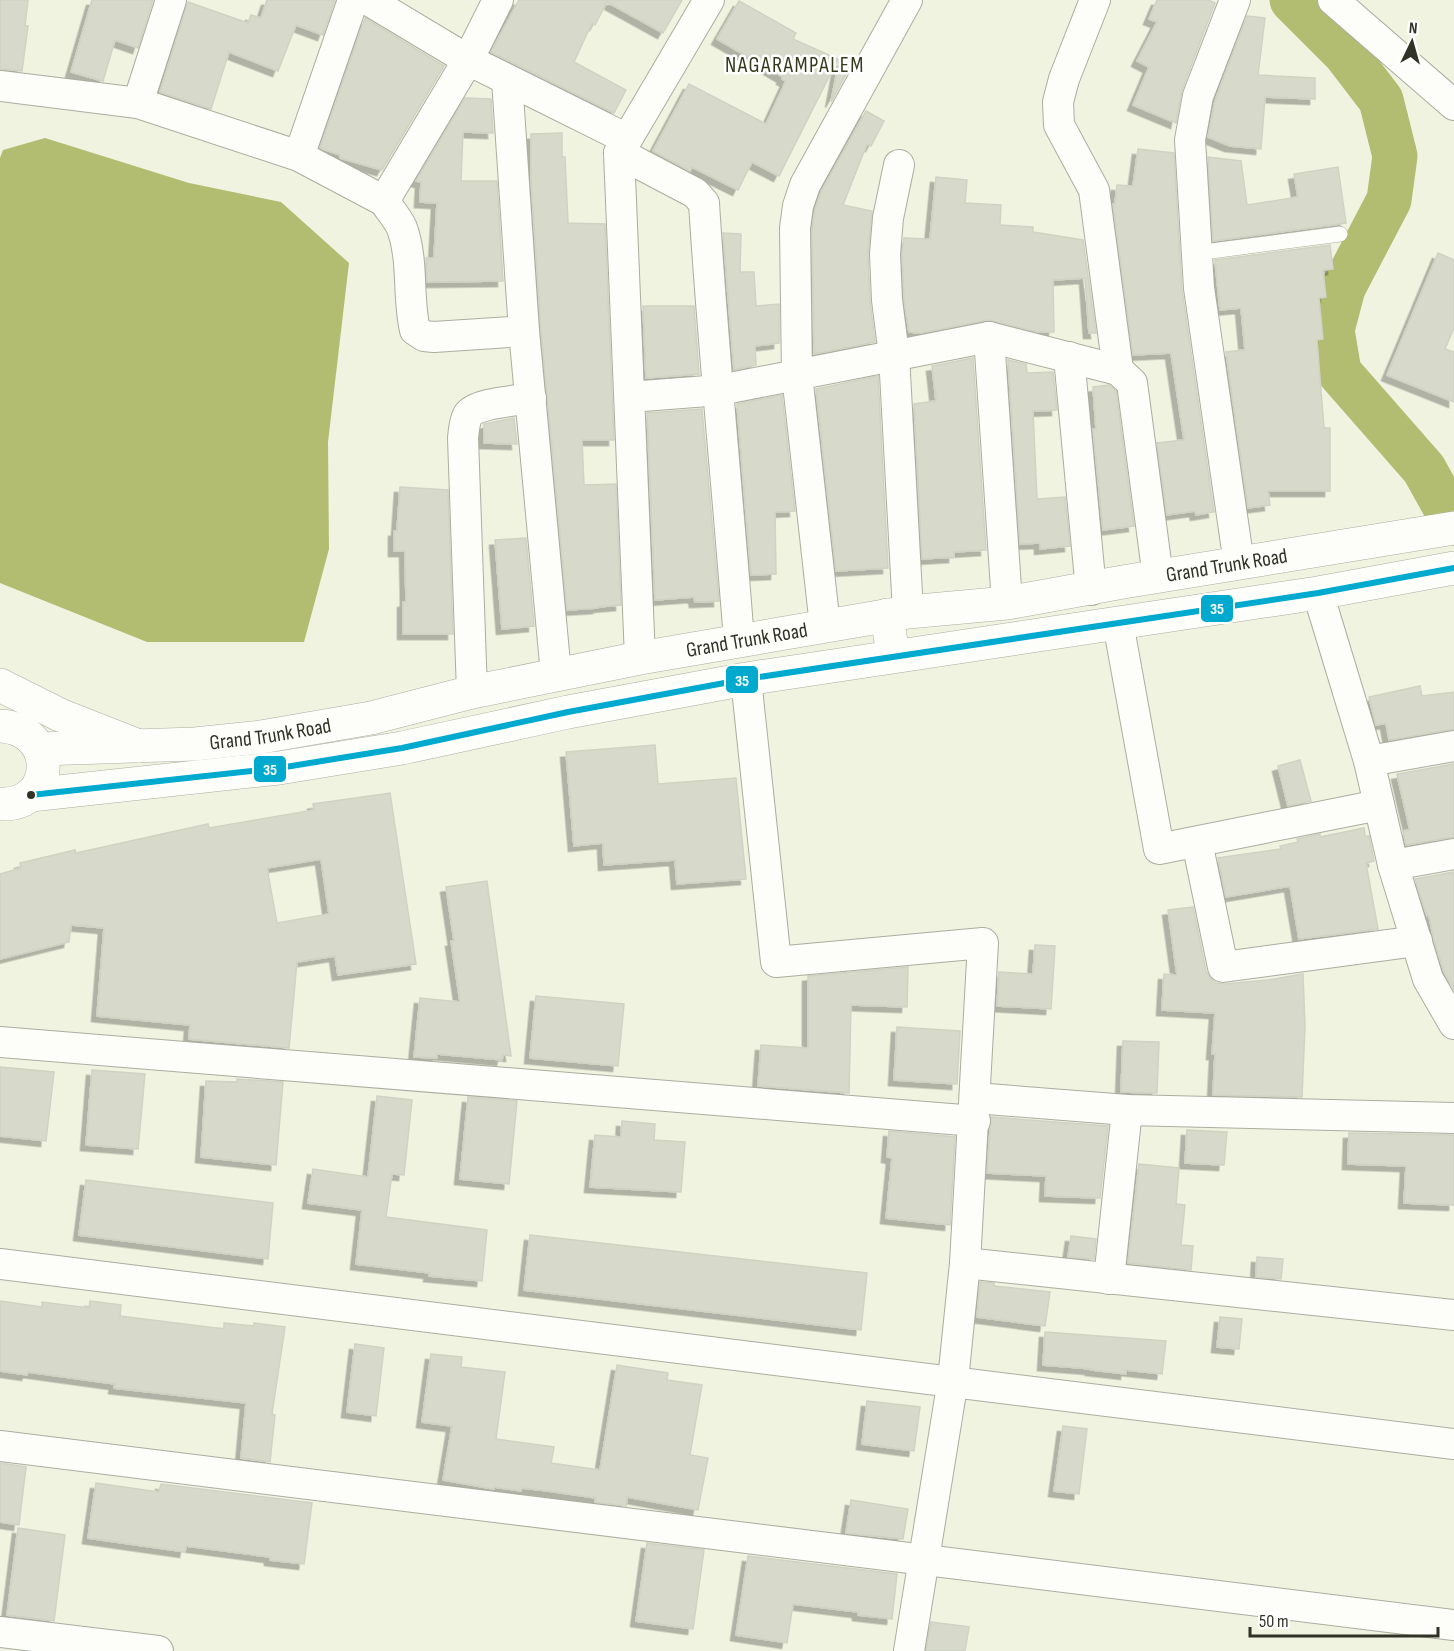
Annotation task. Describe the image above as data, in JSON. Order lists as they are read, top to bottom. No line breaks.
{"streets":{"main road":["Grand Trunk Road"]},"districts":["NAGARAMPALEM"],"lines":["transit line 35"],"scale_bar":"50 m","north":"top"}
